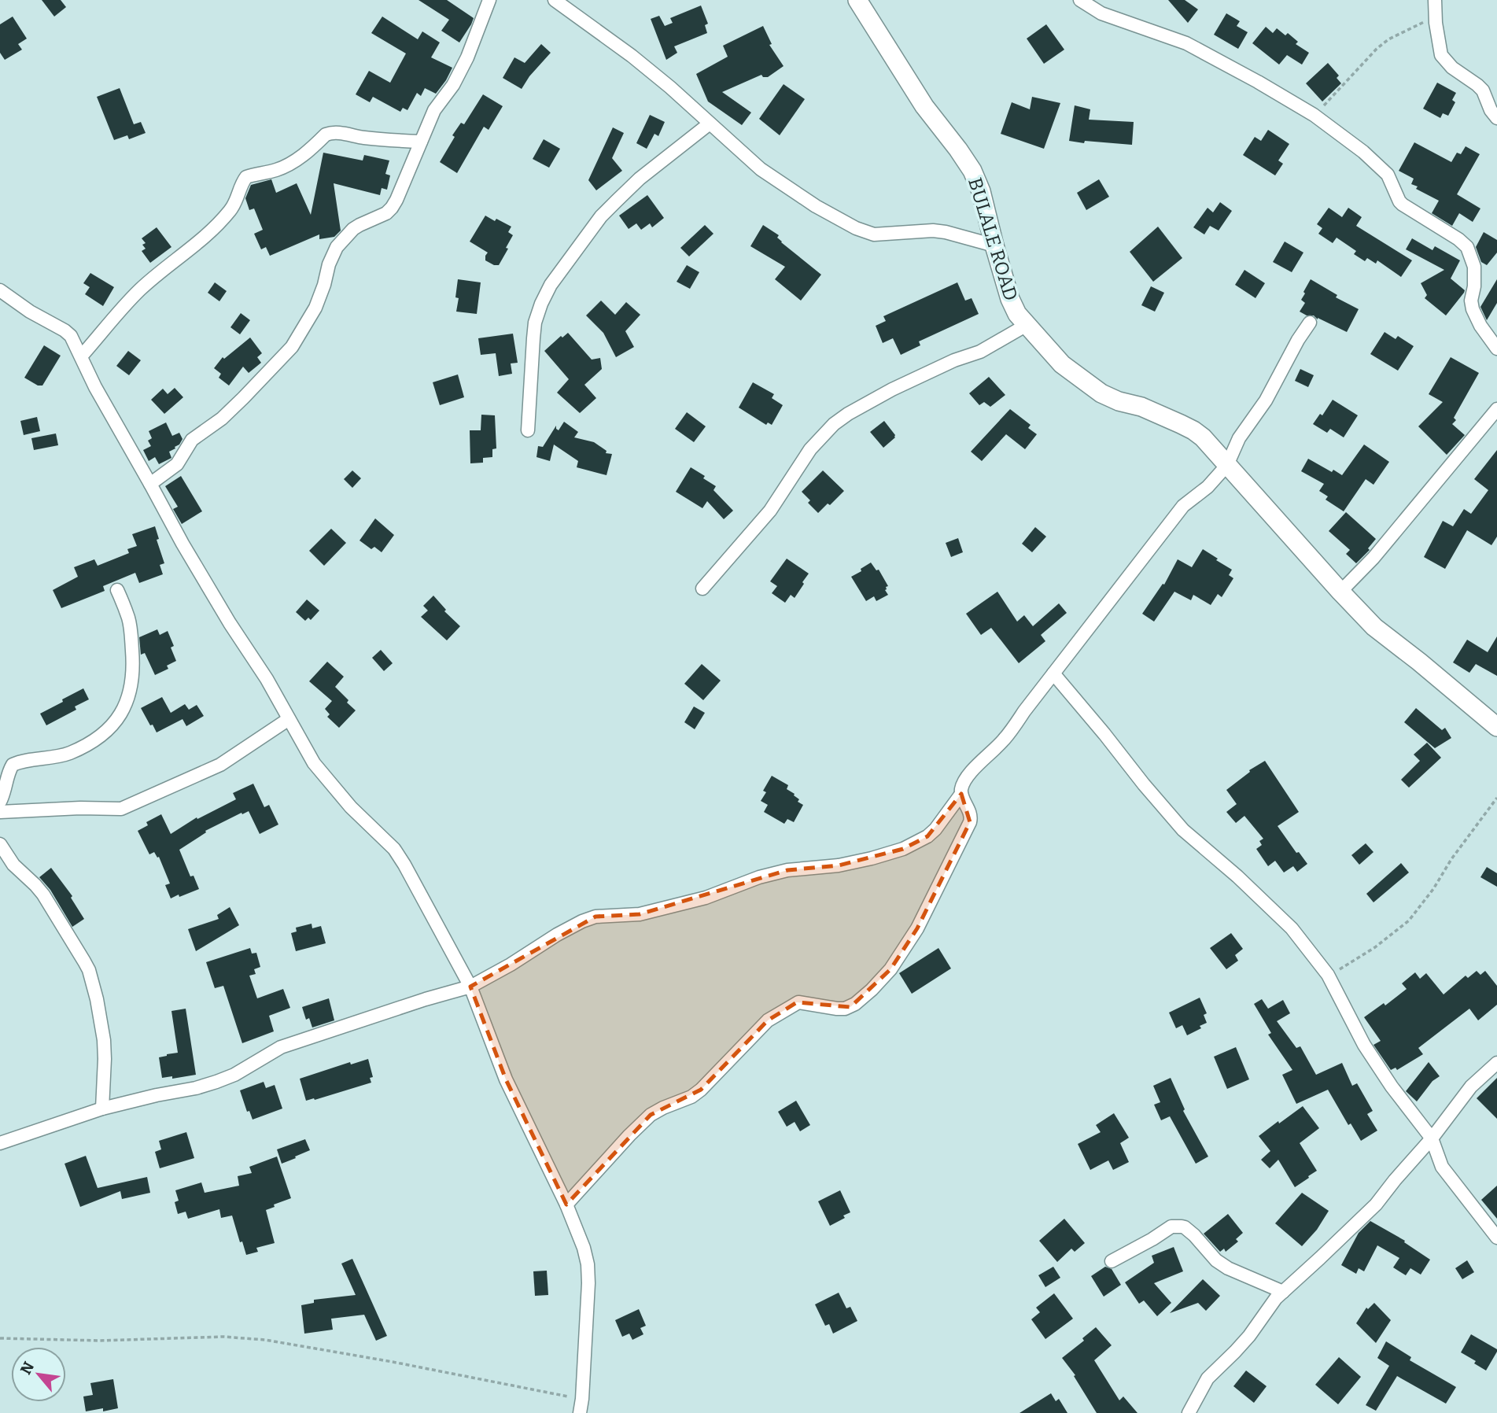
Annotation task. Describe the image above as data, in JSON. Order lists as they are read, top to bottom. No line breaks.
{"streets":{"street":["BULALE ROAD"]},"north":"top left"}
